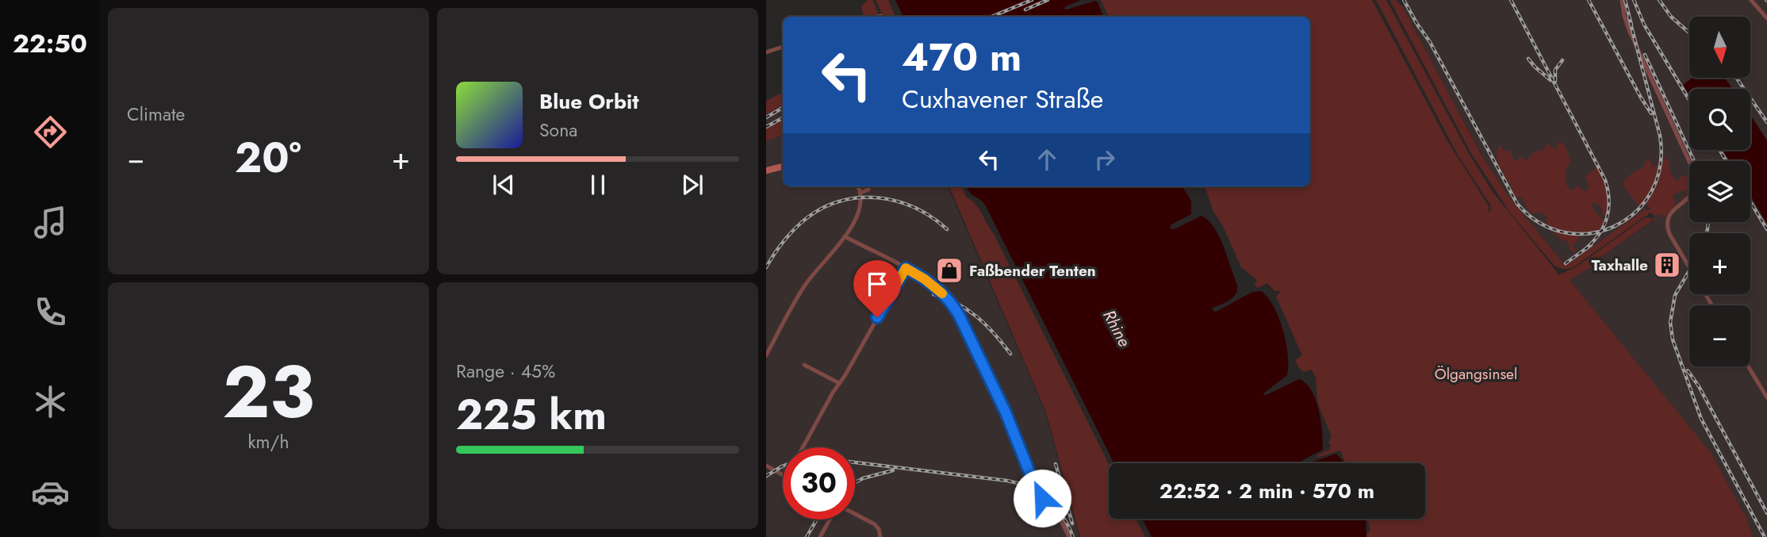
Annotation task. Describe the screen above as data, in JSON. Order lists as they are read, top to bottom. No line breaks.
{"water":["Rhine"],"parks":["Ölgangsinsel"],"places":{"building":["Taxhalle"],"shop":["Faßbender Tenten"]},"north":"bottom","page":{"tabs":"22:50","tile":["Climate",["23","km/h"],["Range · 45%","225 km"]],"map_buttons":["+","−"],"turn":["470 m","Cuxhavener Straße"],"song":["Blue Orbit","Sona"],"heat":["−","20°","+"],"limit":"30","trip":"22:52 · 2 min · 570 m"}}
